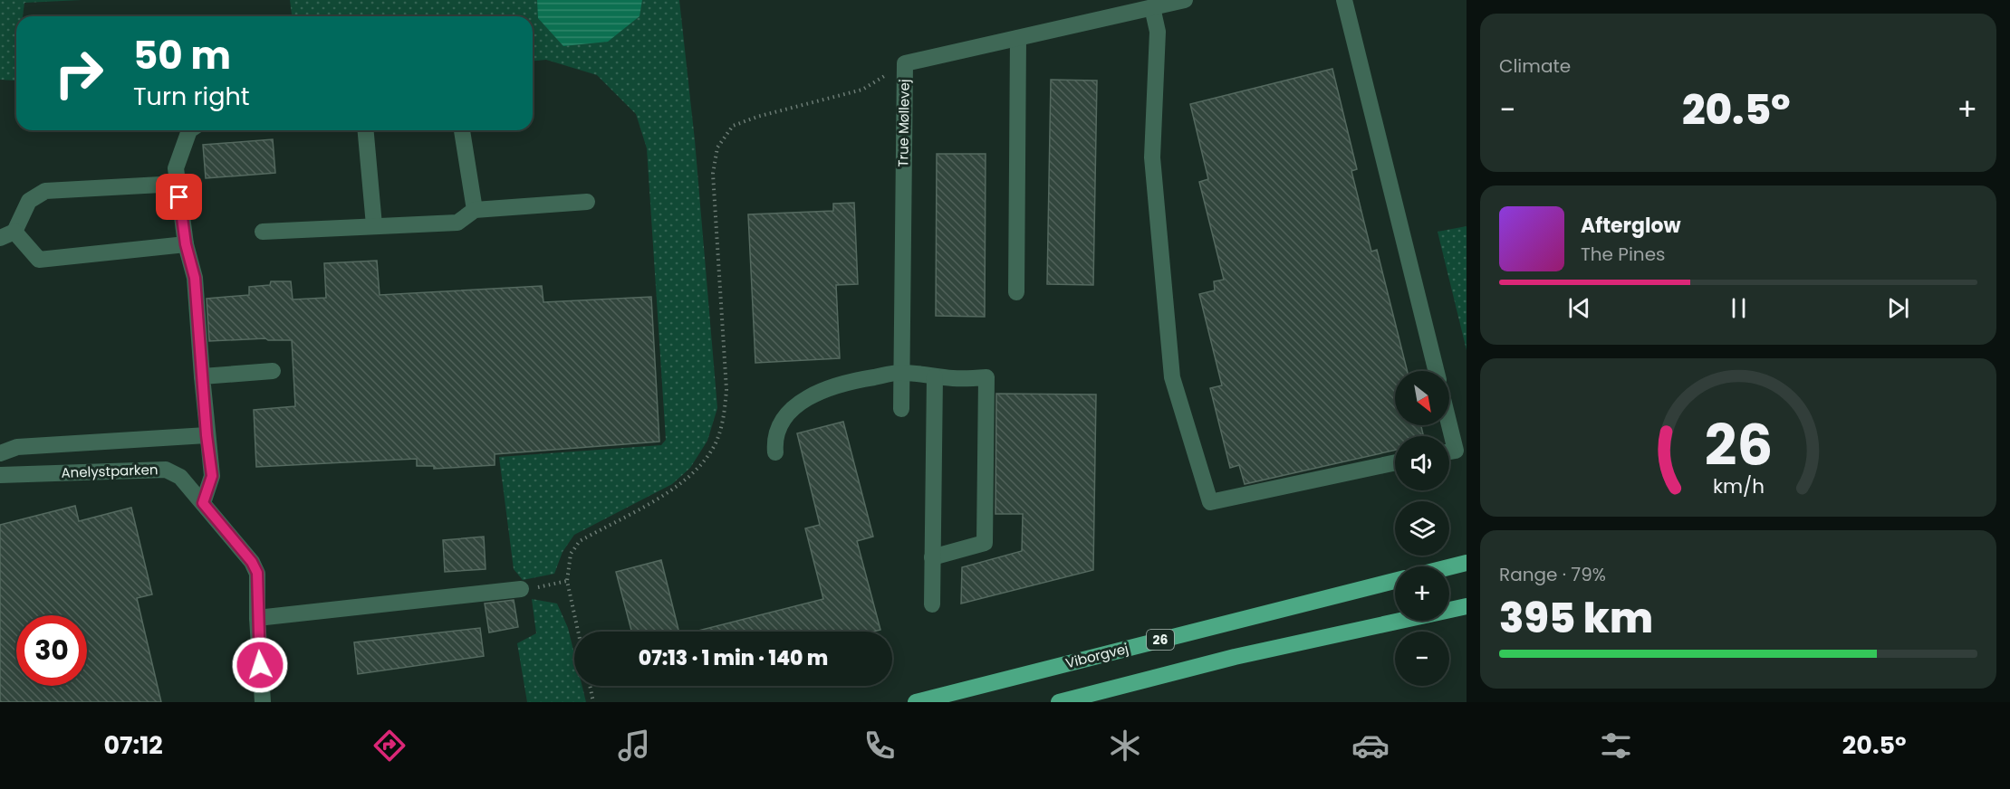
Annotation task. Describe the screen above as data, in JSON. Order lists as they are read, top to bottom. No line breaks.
{"streets":{"main road":["26","Viborgvej"],"street":["True Møllevej","Anelystparken"]},"north":"bottom right","page":{"tile":["Climate",["Range · 79%","395 km"]],"turn":["50 m","Turn right"],"heat":["−","20.5°","+"],"song":["Afterglow","The Pines"],"map_buttons":["+","−"],"limit":"30","trip":"07:13 · 1 min · 140 m","tabs":["07:12","20.5°"],"gauge":["26","km/h"]}}
